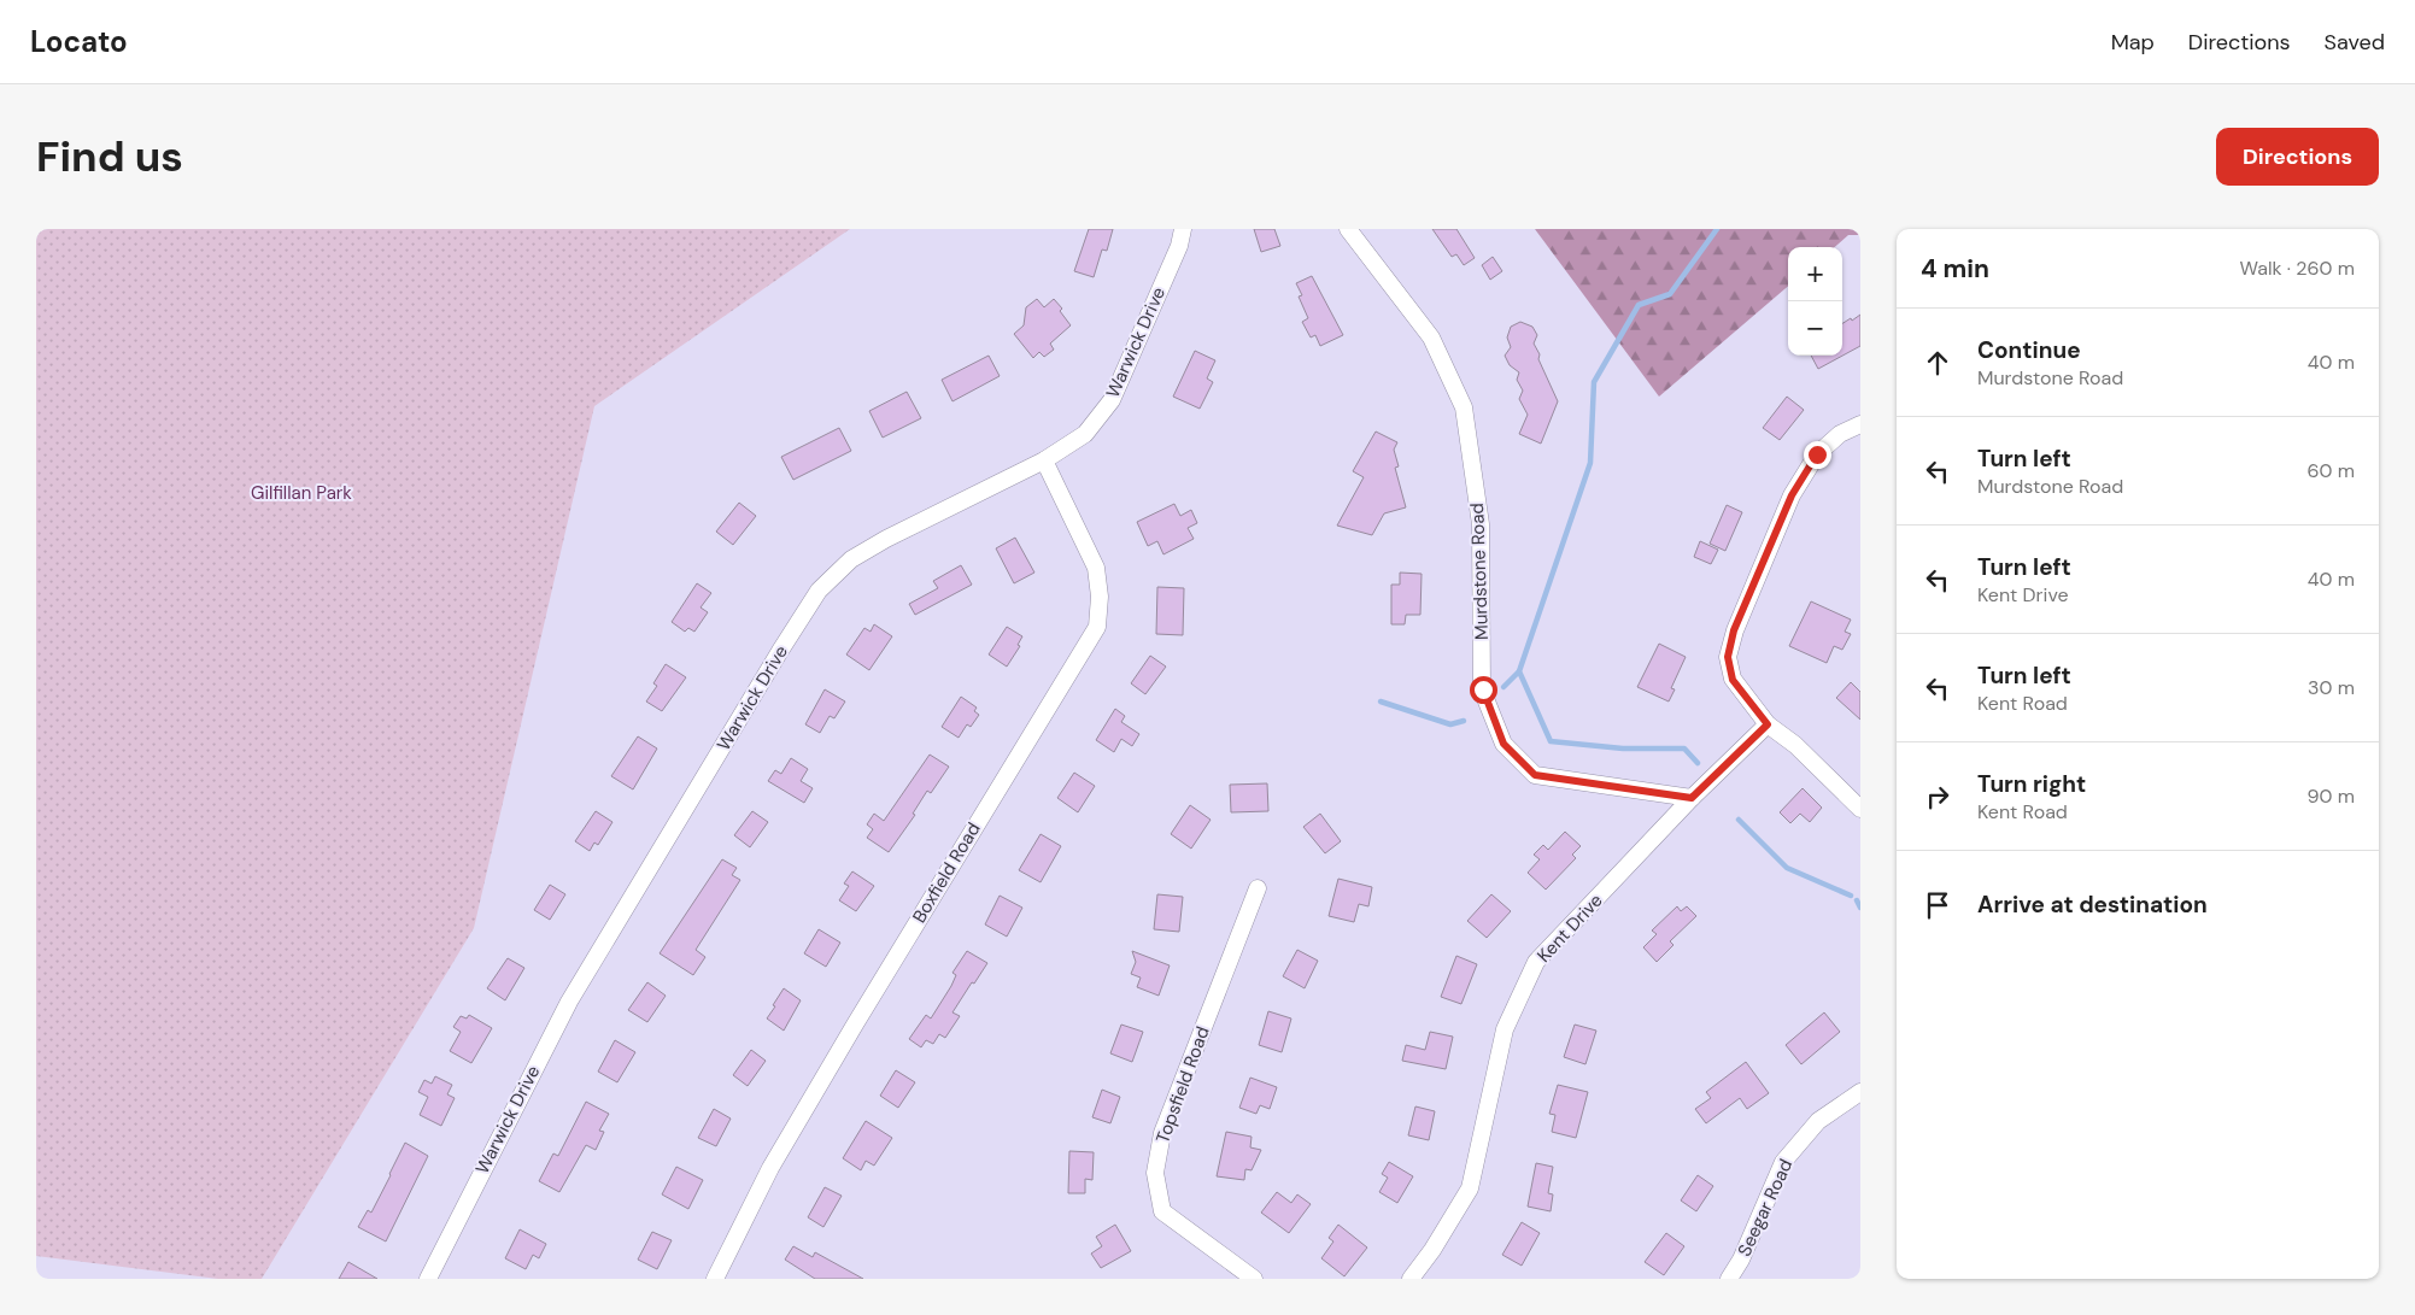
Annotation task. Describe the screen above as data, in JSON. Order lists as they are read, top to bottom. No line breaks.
{"streets":{"street":["Warwick Drive","Murdstone Road","Boxfield Road","Kent Drive","Topsfield Road","Seegar Road"]},"crossings":[["Warwick Drive","Boxfield Road"],["Murdstone Road","Kent Drive"]],"parks":["Gilfillan Park"],"page":{"header":"Locato","nav":["Map","Directions","Saved"],"buttons":"Directions","title":"Find us","heading":["4 min","Walk · 260 m"],"map_buttons":["+","−"],"list":[["Continue","Murdstone Road","40 m"],["Turn left","Murdstone Road","60 m"],["Turn left","Kent Drive","40 m"],["Turn left","Kent Road","30 m"],["Turn right","Kent Road","90 m"],"Arrive at destination"]}}
